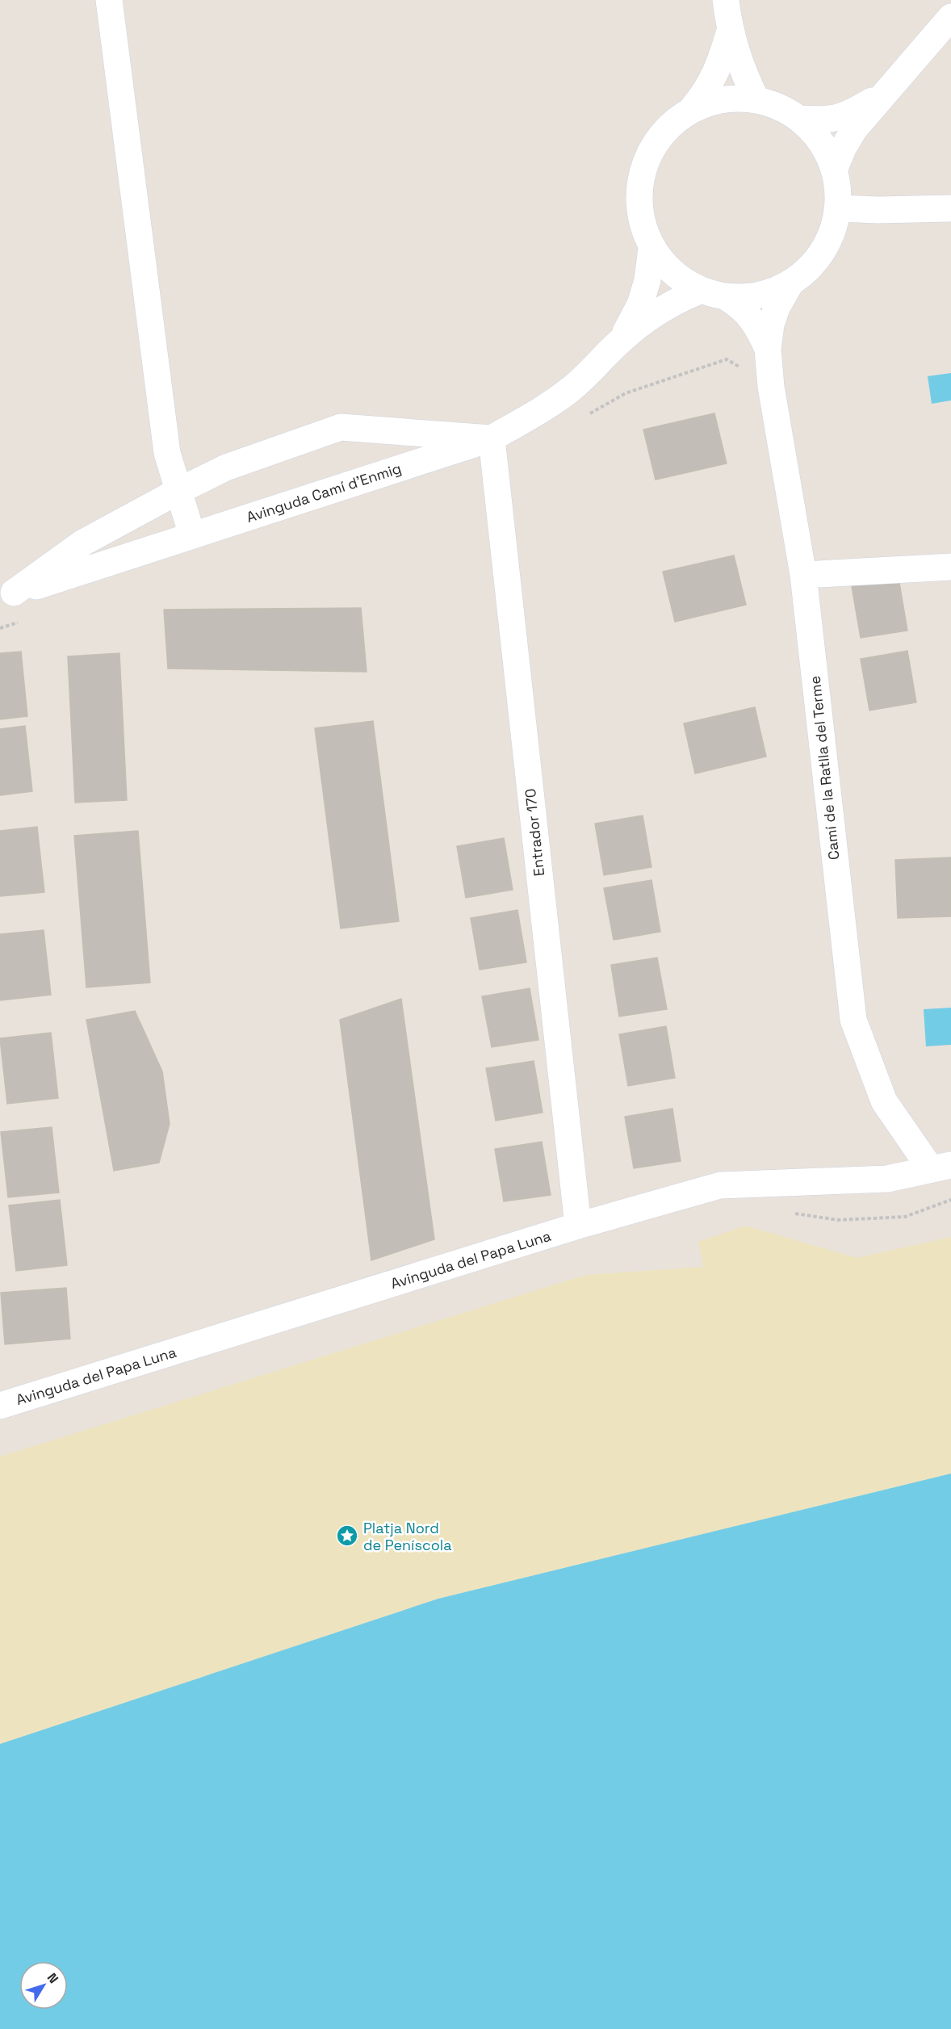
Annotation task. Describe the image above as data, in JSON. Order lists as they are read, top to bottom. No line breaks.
{"streets":{"street":["Avinguda Camí d'Enmig","Camí de la Ratlla del Terme","Entrador 170","Avinguda del Papa Luna"]},"crossings":[["Avinguda Camí d'Enmig","Entrador 170"],["Camí de la Ratlla del Terme","Avinguda del Papa Luna"],["Entrador 170","Avinguda del Papa Luna"]],"places":{"place":["Platja Nord de Peníscola"]},"north":"top right"}
